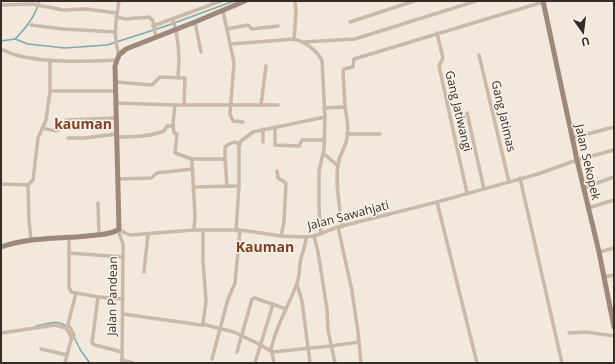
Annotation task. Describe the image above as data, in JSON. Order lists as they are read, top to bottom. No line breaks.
{"streets":{"main road":["Jalan Sekopek"],"street":["Gang Jatiwangi","Gang Jatimas","Jalan Sawahjati","Jalan Pandean"]},"crossings":[["Gang Jatiwangi","Jalan Sawahjati"],["Gang Jatimas","Jalan Sawahjati"],["Jalan Sekopek","Jalan Sawahjati"],["Jalan Sawahjati","Jalan Pandean"]],"districts":["kauman","Kauman"],"north":"bottom"}
